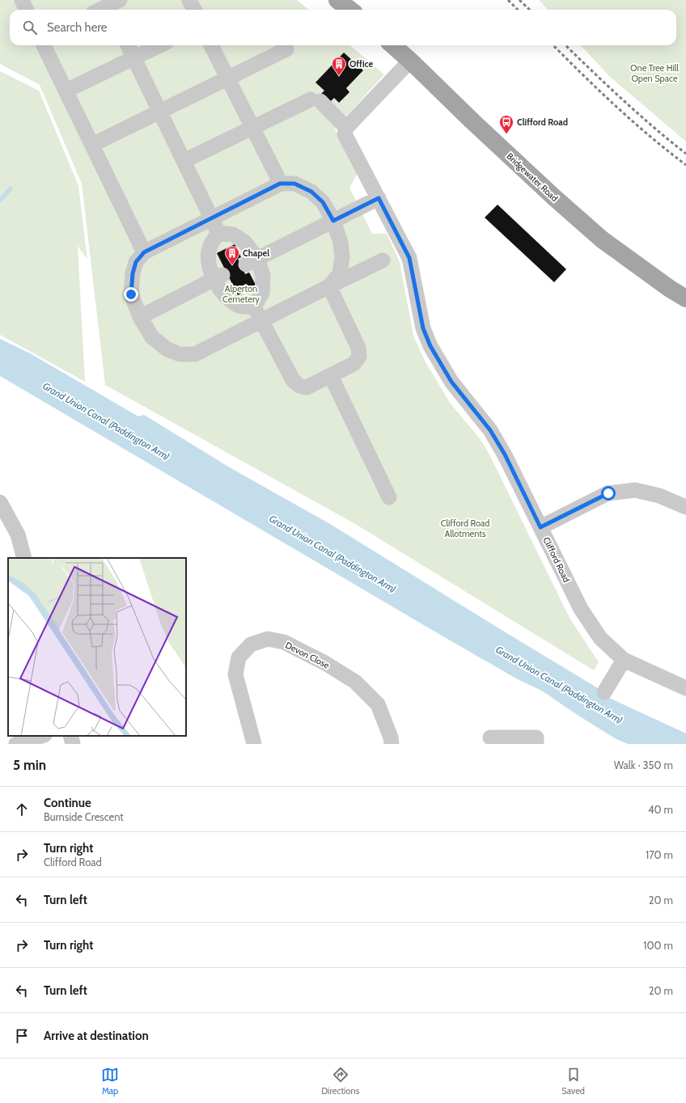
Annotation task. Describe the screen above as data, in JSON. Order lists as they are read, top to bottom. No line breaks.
{"streets":{"main road":["Bridgewater Road"],"street":["Clifford Road","Devon Close"]},"water":["Grand Union Canal (Paddington Arm)"],"parks":["One Tree Hill Open Space","Alperton Cemetery","Clifford Road Allotments"],"places":{"building":["Office","Chapel"],"bus stop":["Clifford Road"]},"page":{"search":"Search here","heading":["5 min","Walk · 350 m"],"list":[["Continue","Burnside Crescent","40 m"],["Turn right","Clifford Road","170 m"],["Turn left","20 m"],["Turn right","100 m"],["Turn left","20 m"],"Arrive at destination"],"nav":["Map","Directions","Saved"]}}
